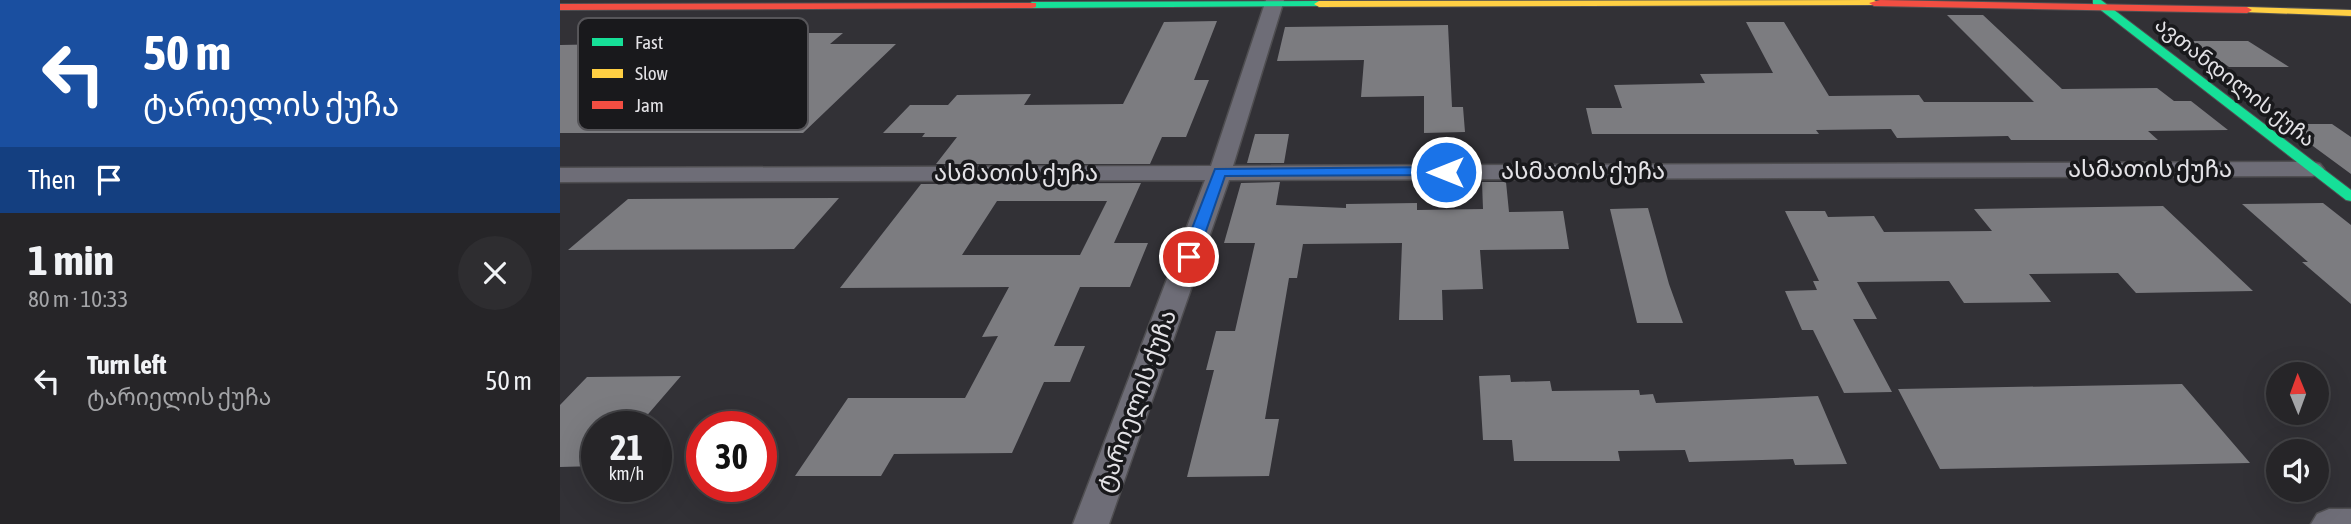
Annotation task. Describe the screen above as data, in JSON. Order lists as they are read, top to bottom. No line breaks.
{"streets":{"street":["ავთანდილის ქუჩა","ასმათის ქუჩა","ტარიელის ქუჩა"]},"crossings":[["ავთანდილის ქუჩა","ასმათის ქუჩა"],["ასმათის ქუჩა","ტარიელის ქუჩა"]],"legend":["Fast","Slow","Jam"],"north":"top","page":{"turn":["50 m","ტარიელის ქუჩა"],"then":"Then","heading":["1 min","80 m · 10:33"],"list":[{"name":"Turn left","note":"ტარიელის ქუჩა","value":"50 m"}],"speed":"21 km/h","limit":"30"}}
